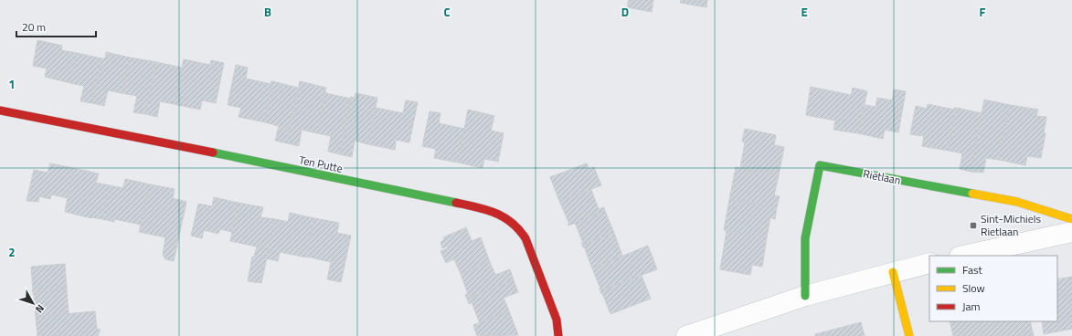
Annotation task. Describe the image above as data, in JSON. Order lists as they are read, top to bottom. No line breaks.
{"streets":{"street":["Ten Putte","Rietlaan"]},"places":{"transit":["Sint-Michiels Rietlaan"]},"legend":["Fast","Slow","Jam"],"scale_bar":"20 m","north":"bottom right","grid":{"columns":["B","C","D","E","F"],"rows":["1","2"]}}
